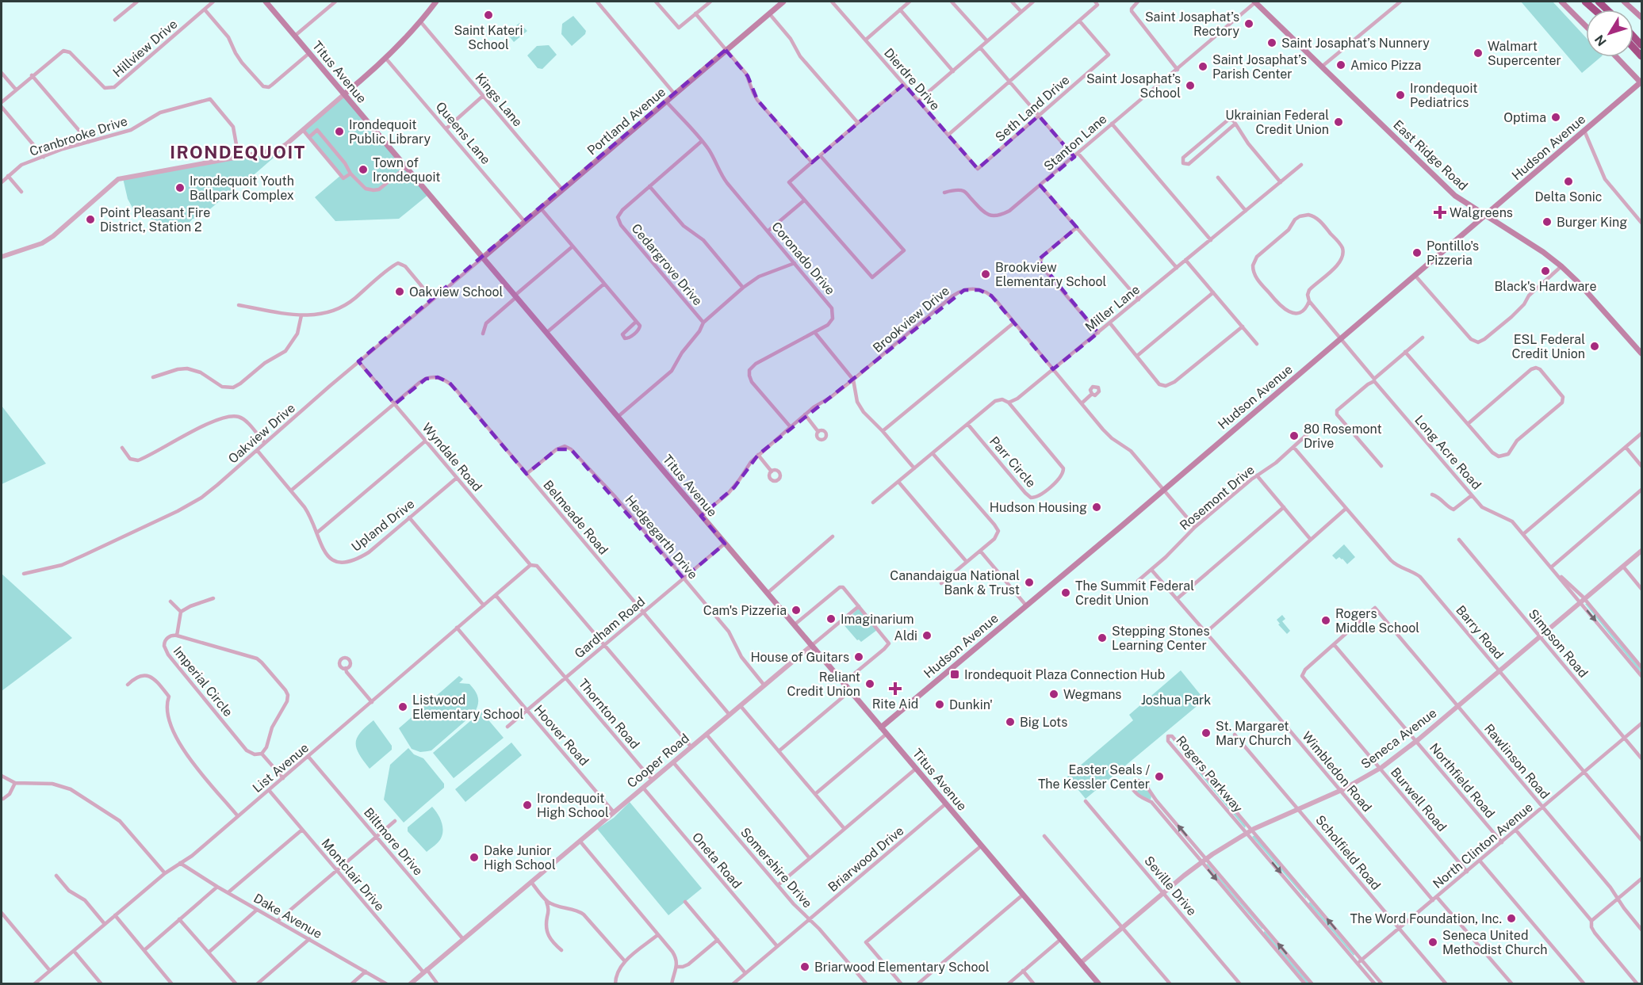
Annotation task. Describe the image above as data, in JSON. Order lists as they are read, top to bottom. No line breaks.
{"streets":{"main road":["Titus Avenue","Portland Avenue","Hudson Avenue","East Ridge Road"],"street":["Hillview Drive","Dierdre Drive","Kings Lane","Seth Land Drive","Queens Lane","Cranbrooke Drive","Stanton Lane","Coronado Drive","Cedargrove Drive","Miller Lane","Brookview Drive","Oakview Drive","Long Acre Road","Wyndale Road","Parr Circle","Rosemont Drive","Belmeade Road","Upland Drive","Hedgegarth Drive","Gardham Road","Barry Road","Simpson Road","Imperial Circle","Thornton Road","Hoover Road","Seneca Avenue","Cooper Road","Rawlinson Road","List Avenue","Wimbledon Road","Rogers Parkway","Northfield Road","Burwell Road","Biltmore Drive","North Clinton Avenue","Scholfield Road","Briarwood Drive","Oneta Road","Somershire Drive","Montclair Drive","Seville Drive","Dake Avenue"]},"crossings":[["Titus Avenue","Portland Avenue"],["Titus Avenue","Hudson Avenue"],["Titus Avenue","Brookview Drive"],["Titus Avenue","Oakview Drive"],["Titus Avenue","Gardham Road"],["Titus Avenue","Seneca Avenue"],["Titus Avenue","Cooper Road"],["Titus Avenue","Briarwood Drive"],["Dierdre Drive","Seth Land Drive"],["Kings Lane","Portland Avenue"],["Portland Avenue","Queens Lane"],["Portland Avenue","Coronado Drive"],["Portland Avenue","Oakview Drive"],["Stanton Lane","East Ridge Road"],["Hudson Avenue","East Ridge Road"],["Hudson Avenue","Brookview Drive"],["Hudson Avenue","Long Acre Road"],["Coronado Drive","Cedargrove Drive"],["Coronado Drive","Brookview Drive"],["Miller Lane","Brookview Drive"],["Miller Lane","Parr Circle"],["Brookview Drive","Rosemont Drive"],["Oakview Drive","Wyndale Road"],["Oakview Drive","Upland Drive"],["Long Acre Road","Seneca Avenue"],["Wyndale Road","Belmeade Road"],["Wyndale Road","Upland Drive"],["Wyndale Road","List Avenue"],["Rosemont Drive","Barry Road"],["Rosemont Drive","Wimbledon Road"],["Belmeade Road","Upland Drive"],["Belmeade Road","Hedgegarth Drive"],["Belmeade Road","Gardham Road"],["Belmeade Road","Cooper Road"],["Hedgegarth Drive","Gardham Road"],["Hedgegarth Drive","Cooper Road"],["Gardham Road","Thornton Road"],["Gardham Road","Hoover Road"],["Barry Road","Seneca Avenue"],["Barry Road","North Clinton Avenue"],["Simpson Road","Seneca Avenue"],["Simpson Road","North Clinton Avenue"],["Imperial Circle","List Avenue"],["Thornton Road","Cooper Road"],["Thornton Road","List Avenue"],["Hoover Road","Cooper Road"],["Hoover Road","List Avenue"],["Seneca Avenue","Rawlinson Road"],["Seneca Avenue","Wimbledon Road"],["Seneca Avenue","Rogers Parkway"],["Seneca Avenue","Northfield Road"],["Seneca Avenue","Burwell Road"],["Seneca Avenue","Scholfield Road"],["Seneca Avenue","Seville Drive"],["Cooper Road","Biltmore Drive"],["Cooper Road","Oneta Road"],["Cooper Road","Somershire Drive"],["Cooper Road","Montclair Drive"],["Rawlinson Road","Northfield Road"],["Rawlinson Road","Burwell Road"],["Rawlinson Road","North Clinton Avenue"],["List Avenue","Biltmore Drive"],["List Avenue","Montclair Drive"],["List Avenue","Dake Avenue"],["Wimbledon Road","North Clinton Avenue"],["Rogers Parkway","North Clinton Avenue"],["Northfield Road","Burwell Road"],["Northfield Road","North Clinton Avenue"],["Burwell Road","North Clinton Avenue"],["North Clinton Avenue","Scholfield Road"],["Briarwood Drive","Oneta Road"],["Briarwood Drive","Somershire Drive"]],"districts":["IRONDEQUOIT"],"parks":["Joshua Park"],"places":{"other":["Saint Kateri School","Saint Josaphat’s Rectory","Saint Josaphat’s Nunnery","Walmart Supercenter","Amico Pizza","Saint Josaphat’s Parish Center","Saint Josaphat’s School","Irondequoit Pediatrics","Optima","Ukrainian Federal Credit Union","Irondequoit Public Library","Town of Irondequoit","Delta Sonic","Irondequoit Youth Ballpark Complex","Point Pleasant Fire District, Station 2","Burger King","Pontillo's Pizzeria","Black's Hardware","Brookview Elementary School","Oakview School","ESL Federal Credit Union","80 Rosemont Drive","Hudson Housing","Canandaigua National Bank & Trust","The Summit Federal Credit Union","Cam's Pizzeria","Imaginarium","Rogers Middle School","Aldi","Stepping Stones Learning Center","House of Guitars","Reliant Credit Union","Wegmans","Dunkin'","Listwood Elementary School","Big Lots","St. Margaret Mary Church","Easter Seals / The Kessler Center","Irondequoit High School","Dake Junior High School","The Word Foundation, Inc.","Seneca United Methodist Church","Briarwood Elementary School"],"health":["Walgreens","Rite Aid"],"transit":["Irondequoit Plaza Connection Hub"]},"north":"bottom left"}
